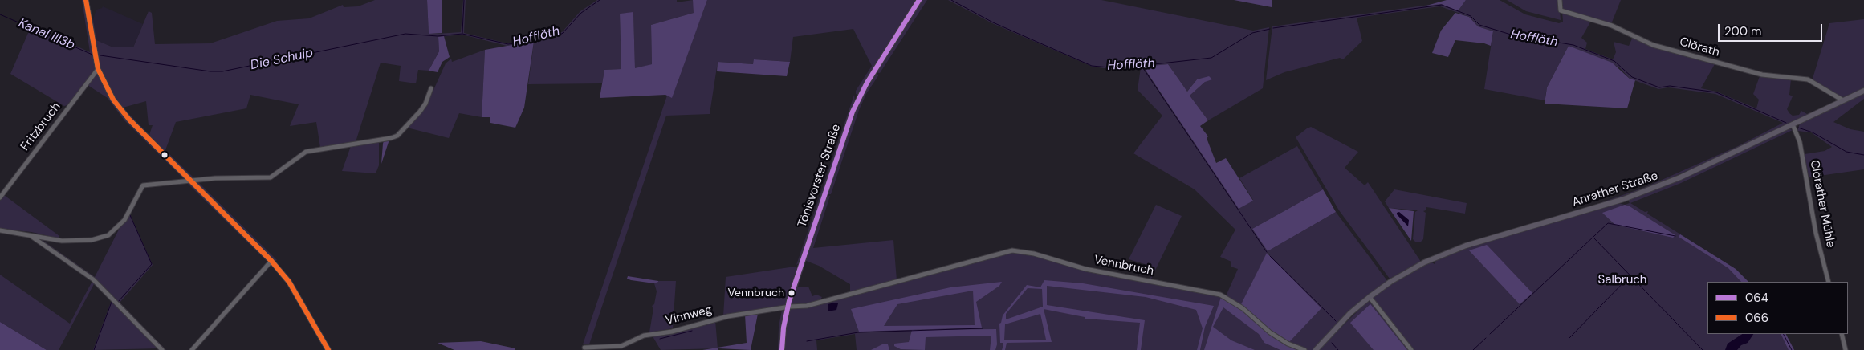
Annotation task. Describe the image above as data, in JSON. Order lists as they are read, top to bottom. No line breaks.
{"streets":{"main road":["Tönisvorster Straße","Anrather Straße"],"street":["Clörath","Fritzbruch","Clörather Mühle","Vennbruch","Vinnweg"]},"crossings":[["Clörath","Anrather Straße"],["Tönisvorster Straße","Vennbruch"],["Tönisvorster Straße","Vinnweg"],["Anrather Straße","Clörather Mühle"],["Vennbruch","Vinnweg"]],"water":["Kanal III3b","Hofflöth","Die Schuip"],"parks":["Salbruch"],"places":["Vennbruch"],"lines":["transit line 064","transit line 066"],"legend":["064","066"],"scale_bar":"200 m"}
